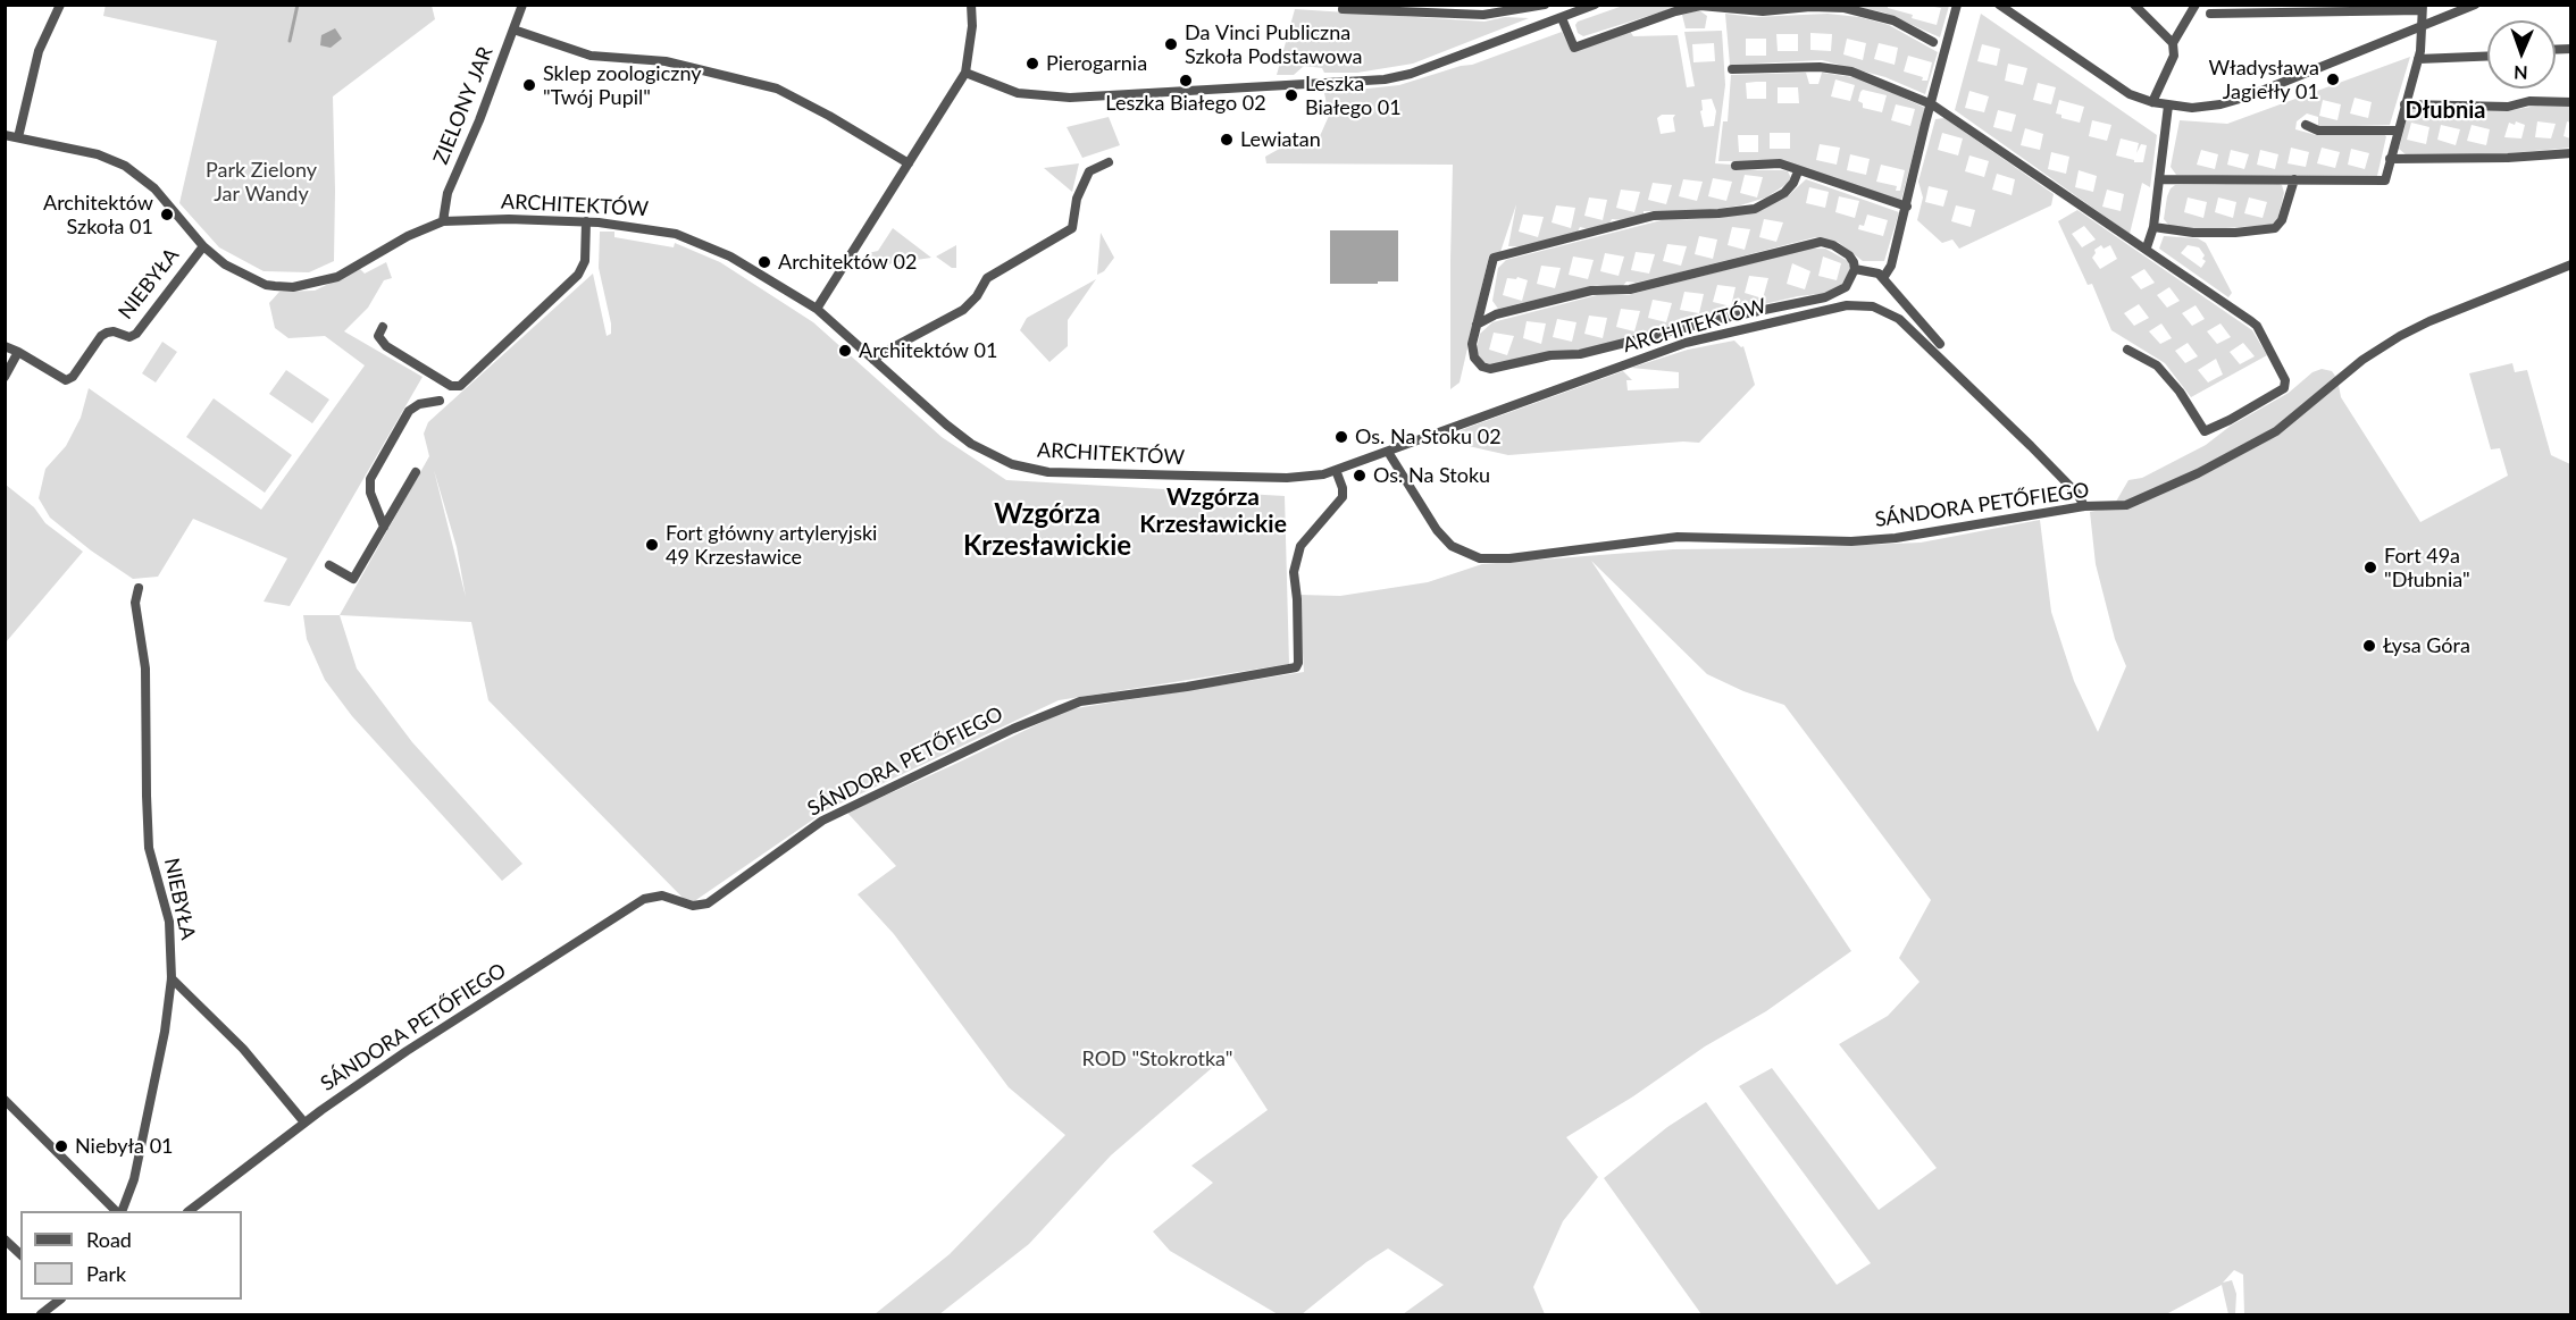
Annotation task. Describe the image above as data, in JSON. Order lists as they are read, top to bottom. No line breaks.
{"streets":{"street":["ZIELONY JAR","ARCHITEKTÓW","NIEBYŁA","SÁNDORA PETŐFIEGO"]},"crossings":[["ZIELONY JAR","ARCHITEKTÓW"],["ARCHITEKTÓW","NIEBYŁA"],["ARCHITEKTÓW","SÁNDORA PETŐFIEGO"]],"districts":["Dłubnia","Wzgórza Krzesławickie","Wzgórza Krzesławickie"],"parks":["Park Zielony Jar Wandy","ROD \"Stokrotka\""],"places":["Da Vinci Publiczna Szkoła Podstawowa","Pierogarnia","Władysława Jagiełły 01","Leszka Białego 02","Sklep zoologiczny \"Twój Pupil\"","Leszka Białego 01","Lewiatan","Architektów Szkoła 01","Architektów 02","Architektów 01","Os. Na Stoku 02","Os. Na Stoku","Fort główny artyleryjski 49 Krzesławice","Fort 49a \"Dłubnia\"","Łysa Góra","Niebyła 01"],"legend":["Road","Park"],"north":"bottom"}
